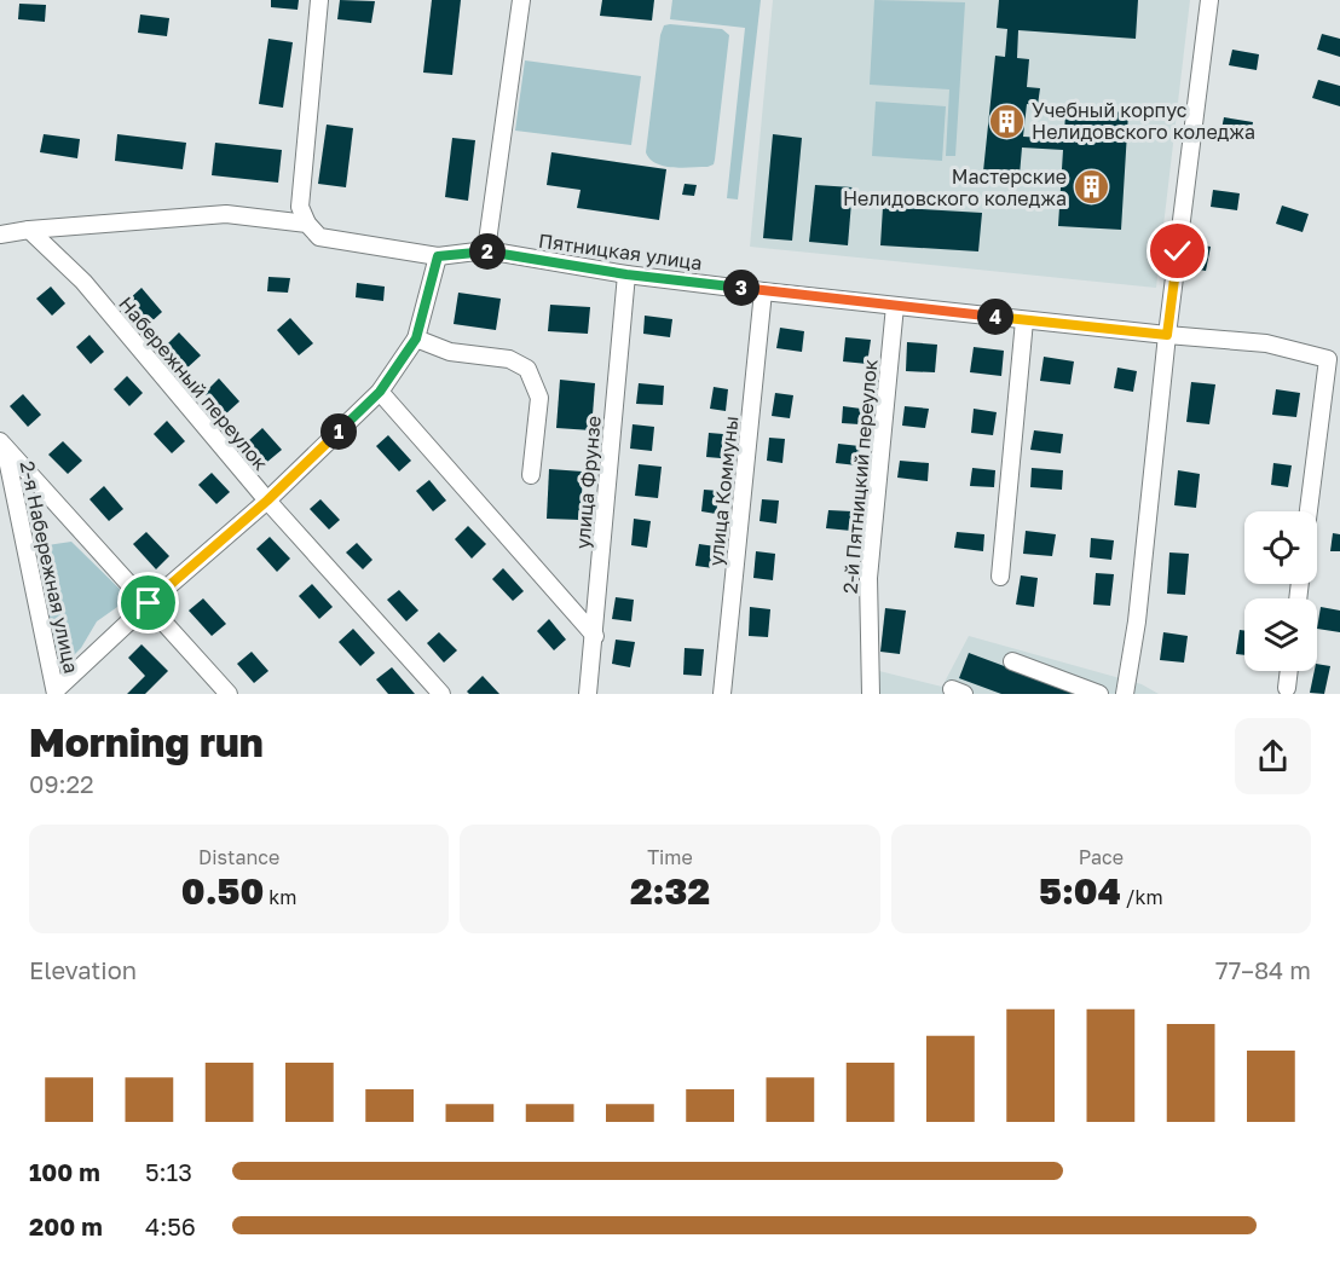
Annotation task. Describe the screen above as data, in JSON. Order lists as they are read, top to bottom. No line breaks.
{"streets":{"street":["Пятницкая улица","Набережный переулок","2-й Пятницкий переулок","улица Фрунзе","улица Коммуны","2-я Набережная улица"]},"crossings":[["Пятницкая улица","Набережный переулок"],["Пятницкая улица","2-й Пятницкий переулок"],["Пятницкая улица","улица Фрунзе"],["Пятницкая улица","улица Коммуны"]],"places":{"building":["Учебный корпус Нелидовского коледжа","Мастерские Нелидовского коледжа"]},"page":{"pins":["2","3","4","1"],"heading":["Morning run","09:22"],"stats":[["Distance","0.50 km"],["Time","2:32"],["Pace","5:04 /km"]],"chart":["Elevation","77–84 m"],"list":[{"name":"100 m","note":"5:13"},{"name":"200 m","note":"4:56"}]}}
